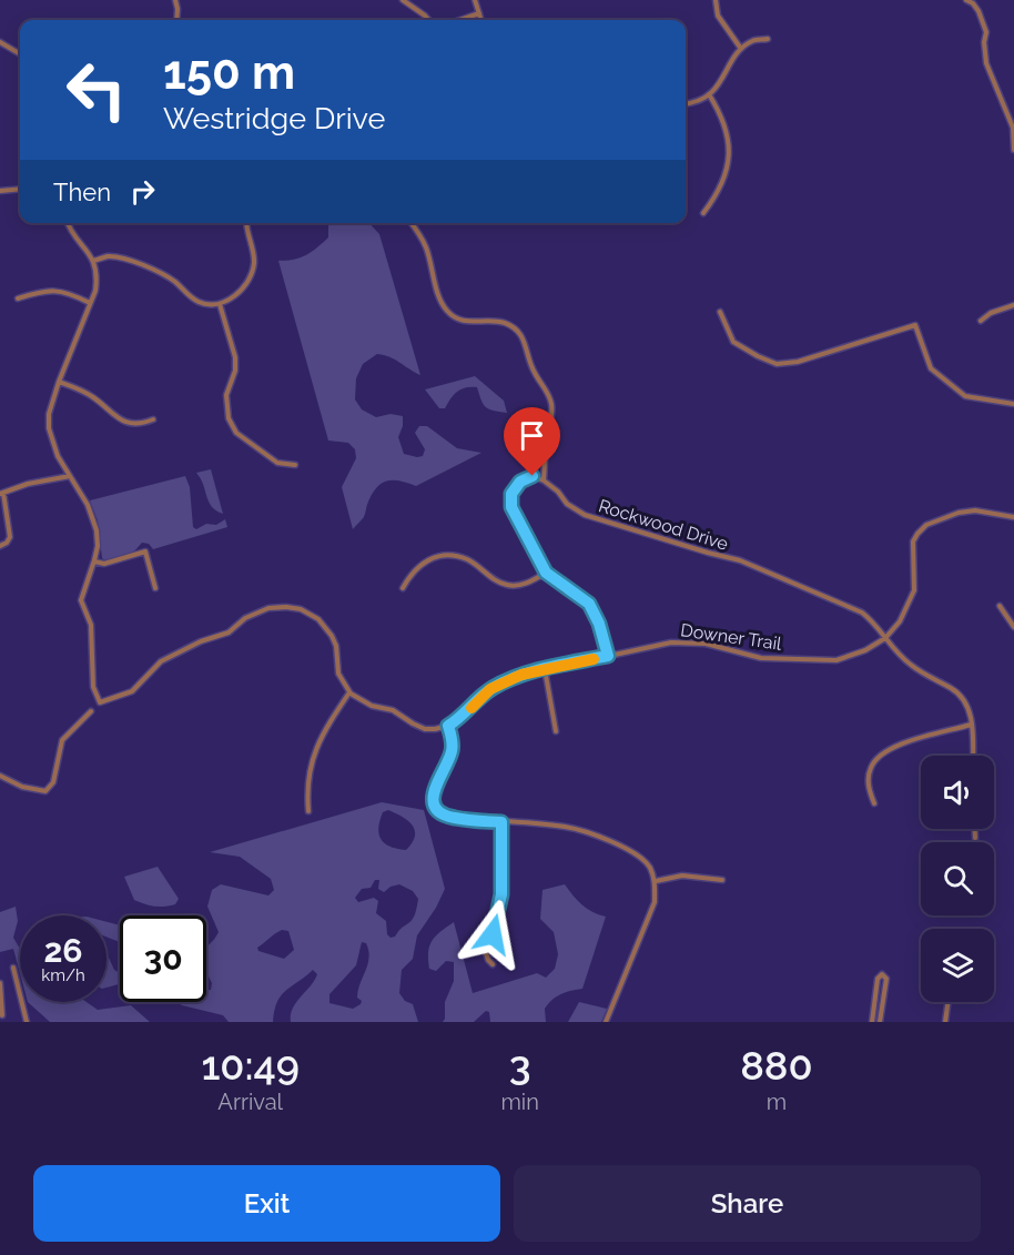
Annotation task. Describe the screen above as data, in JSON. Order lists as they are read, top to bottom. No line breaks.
{"streets":{"street":["Rockwood Drive","Downer Trail"]},"crossings":[["Rockwood Drive","Downer Trail"]],"page":{"turn":["150 m","Westridge Drive"],"then":"Then","speed":"26 km/h","limit":"30","eta":["10:49","Arrival","3","min","880","m"],"buttons":["Exit","Share"]}}
